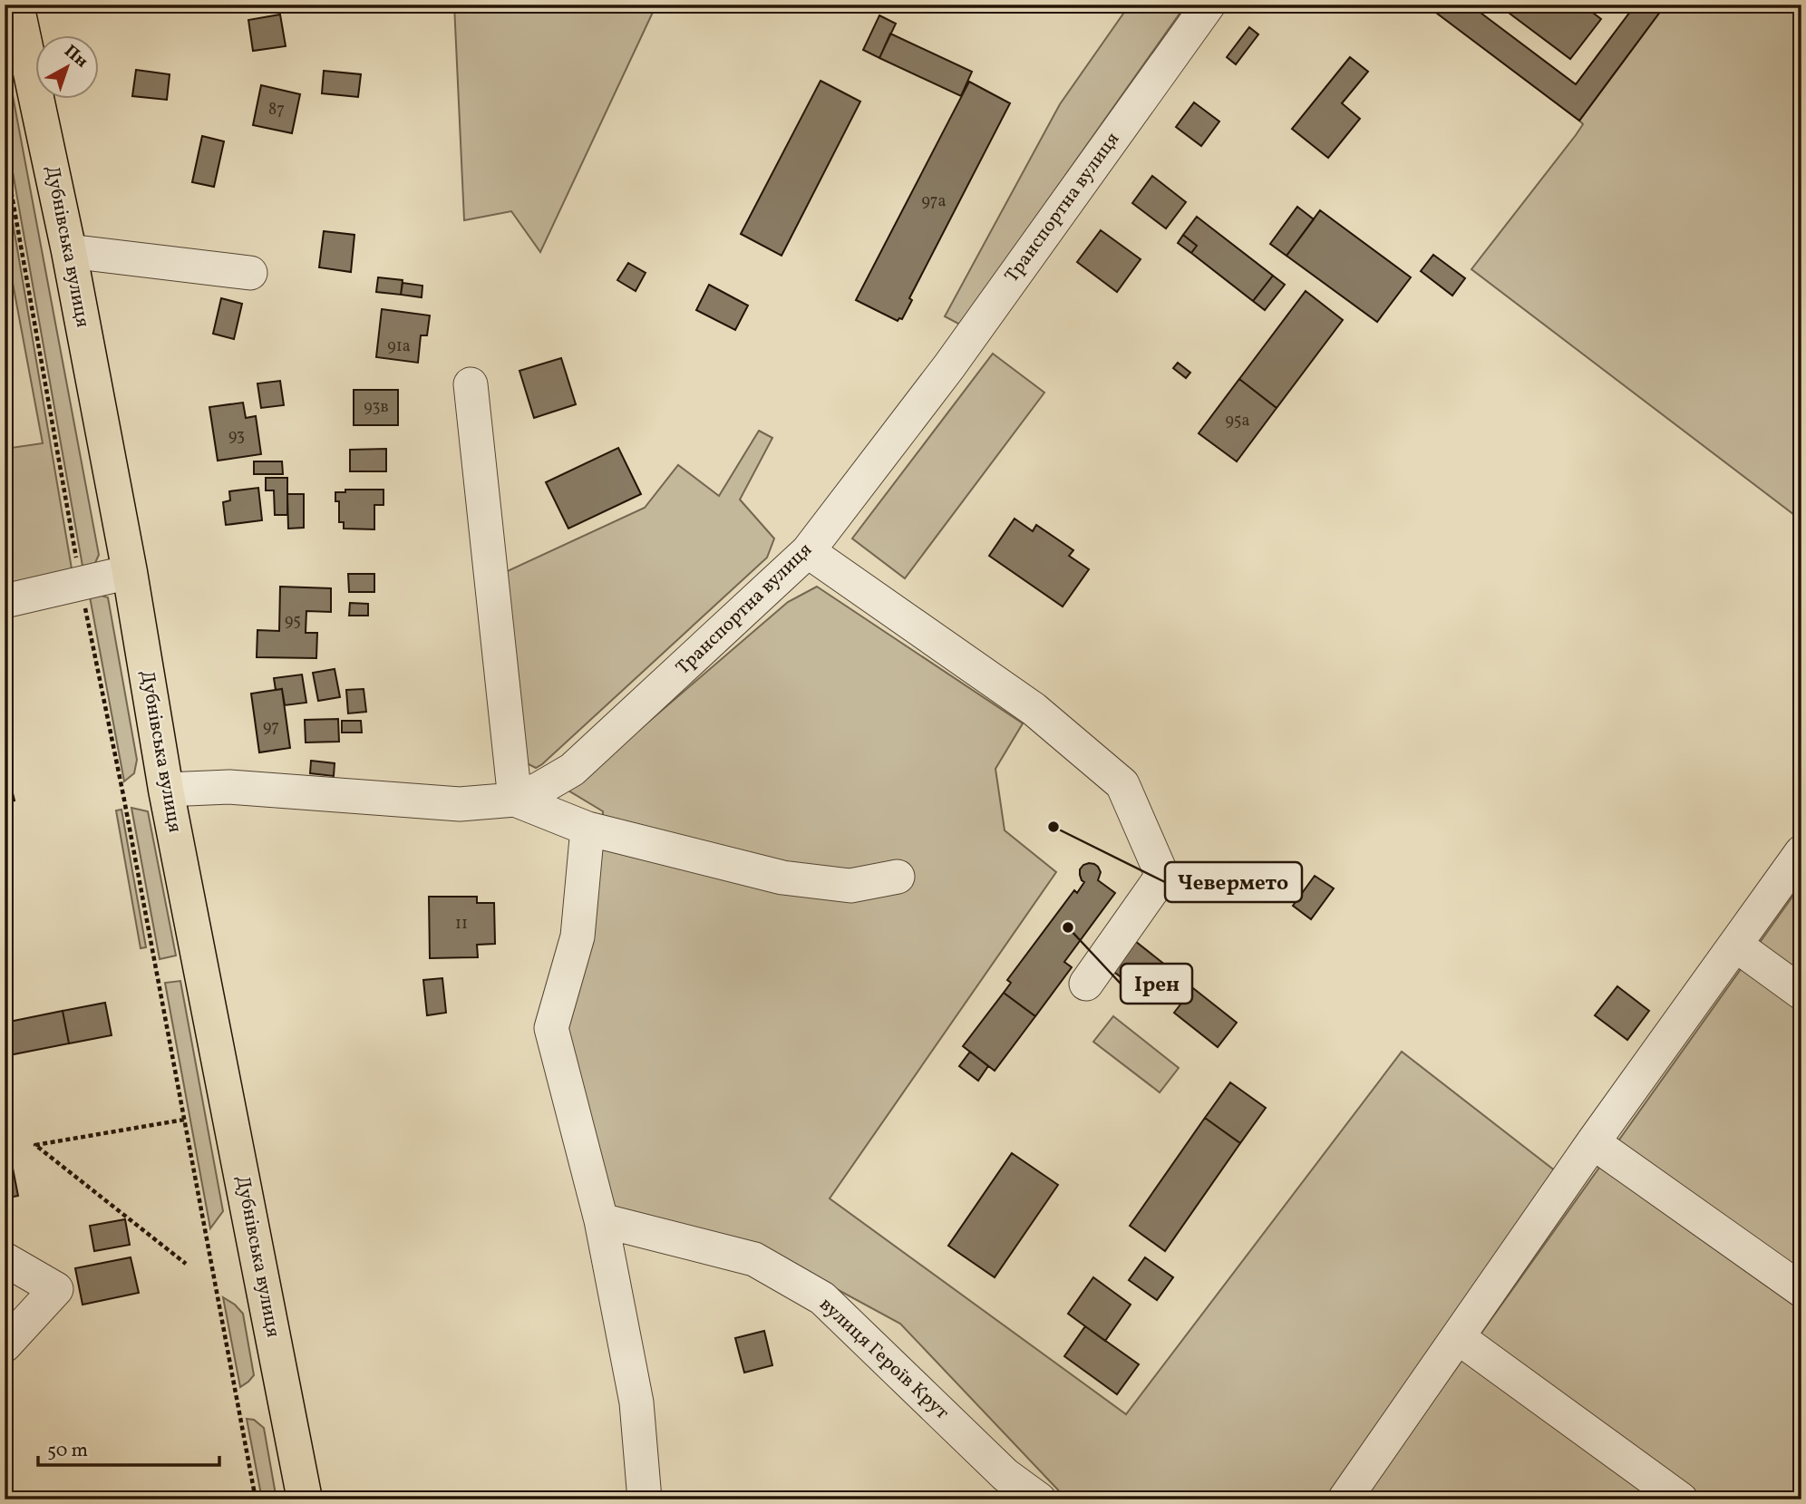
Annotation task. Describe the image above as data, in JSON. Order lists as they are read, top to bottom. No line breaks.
{"streets":{"main road":["Дубнівська вулиця"],"street":["Транспортна вулиця","вулиця Героїв Крут"]},"crossings":[["Транспортна вулиця","Дубнівська вулиця"]],"places":["Чевермето","Ірен"],"house_numbers":["87","97а","91а","93в","95а","93","95","97","11"],"scale_bar":"50 m","north":"top right"}
